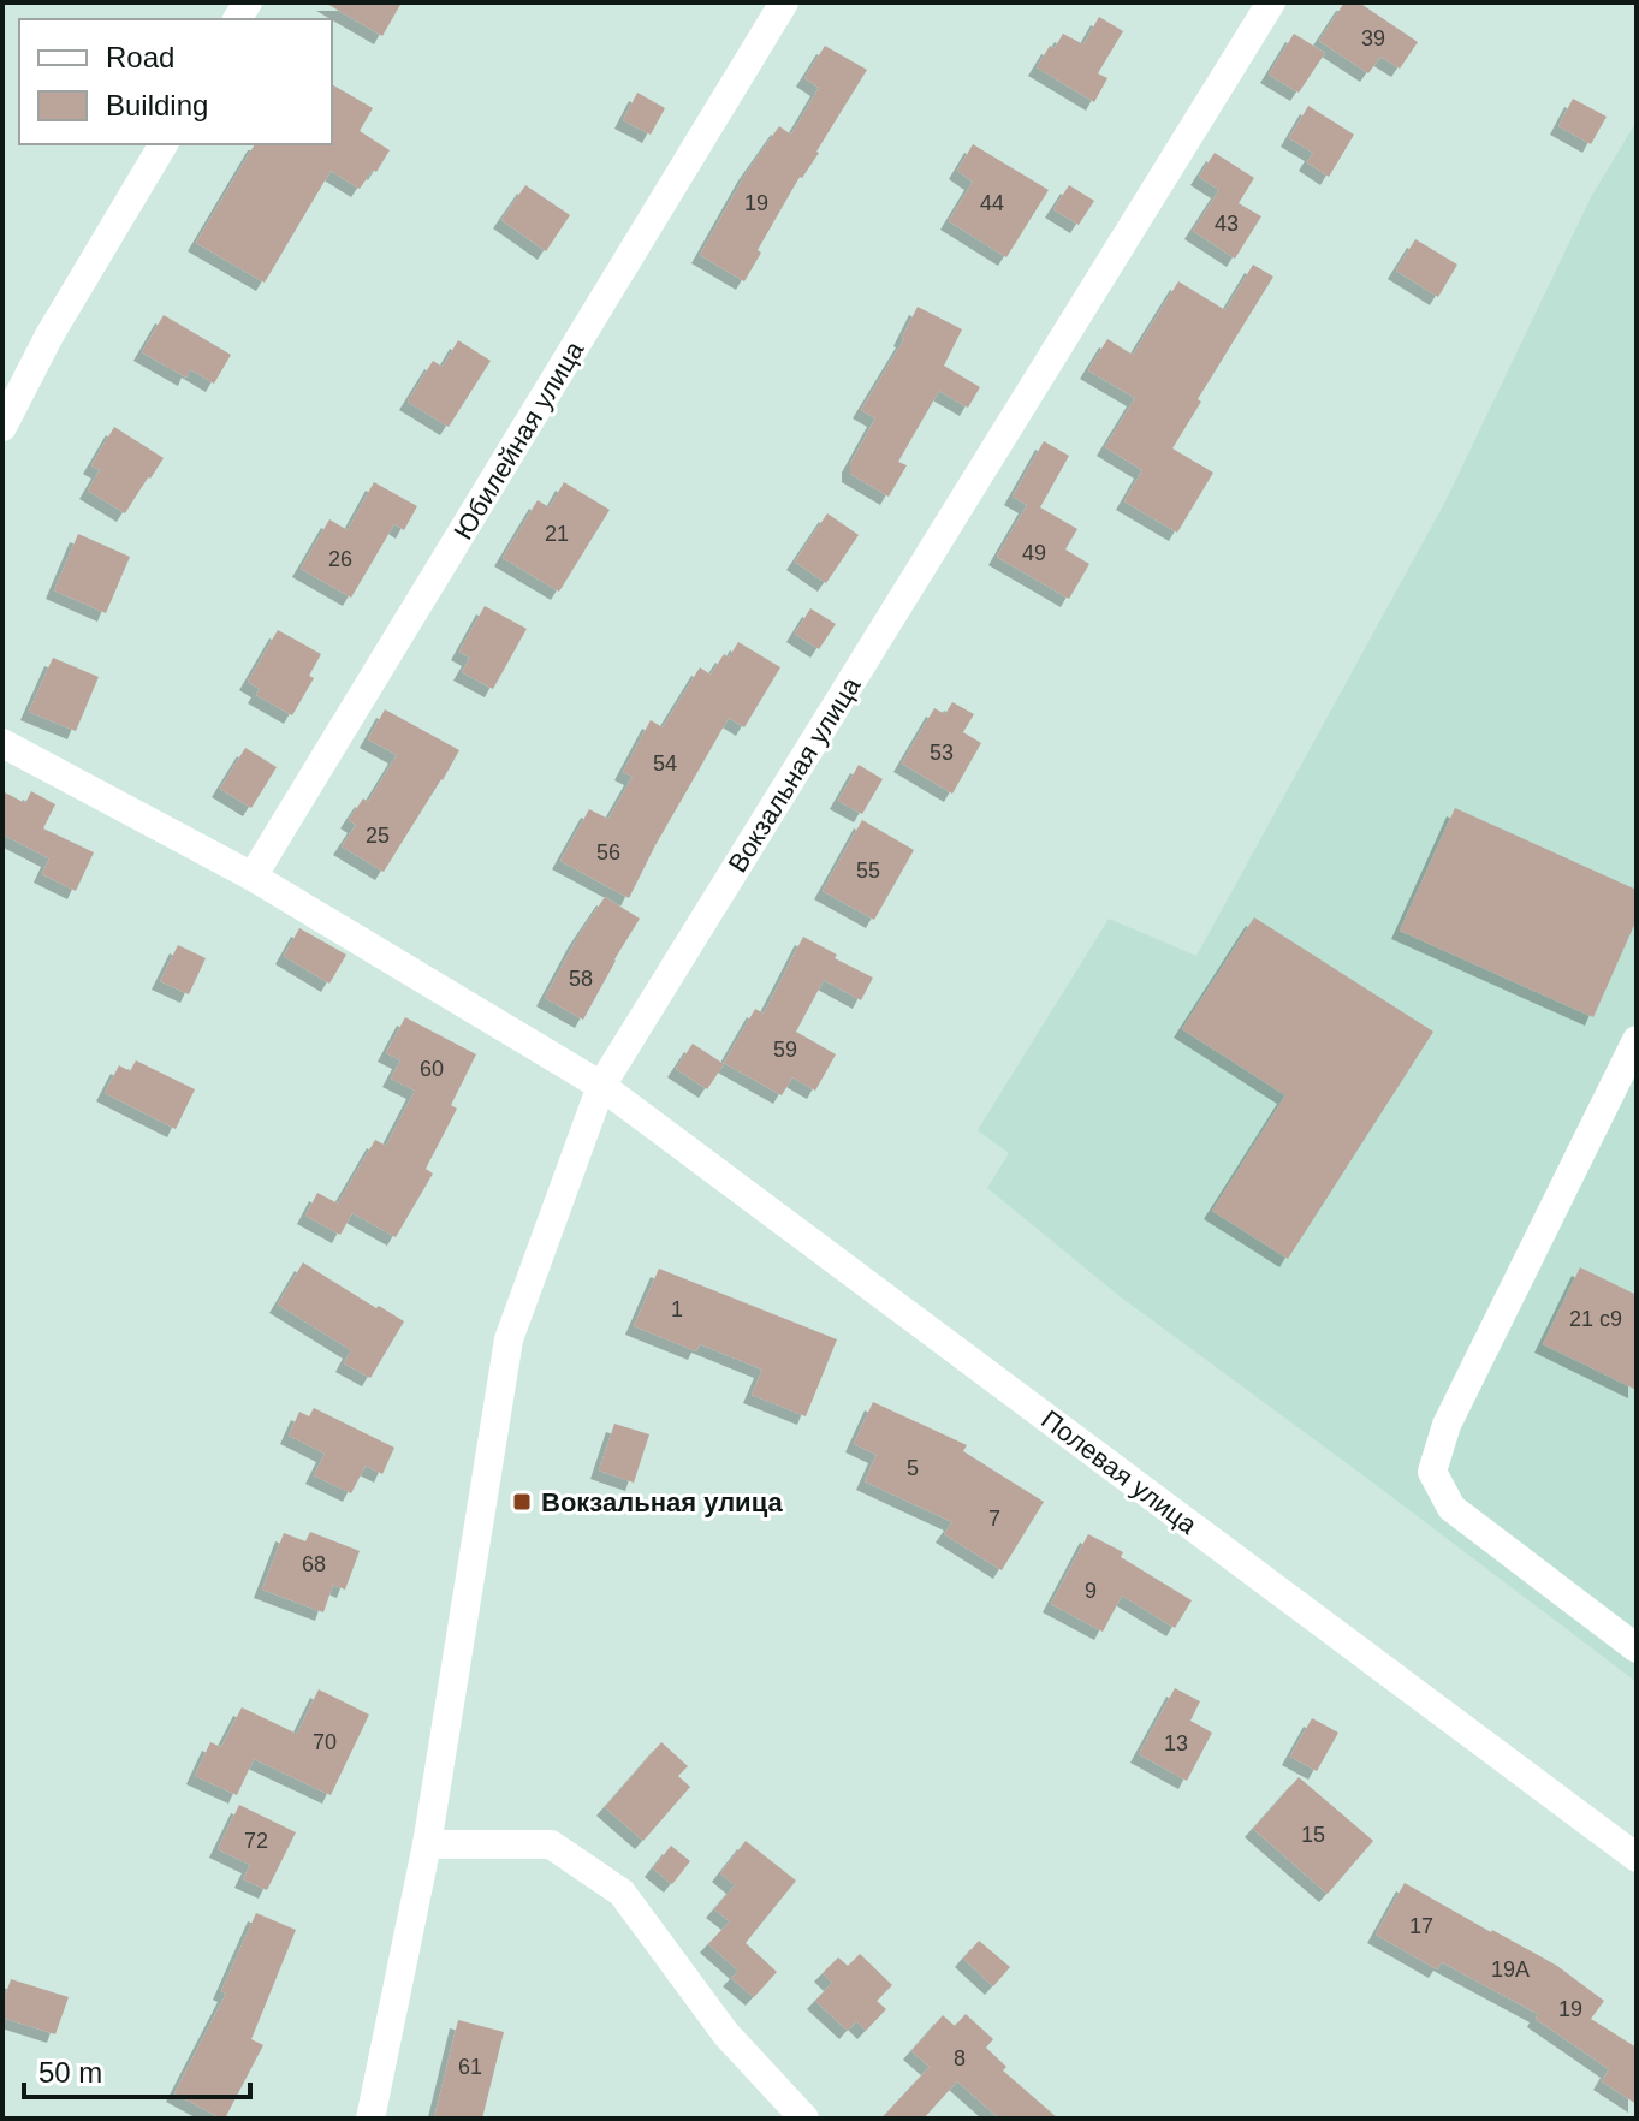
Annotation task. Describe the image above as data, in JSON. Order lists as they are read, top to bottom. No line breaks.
{"streets":{"street":["Юбилейная улица","Вокзальная улица","Полевая улица"]},"crossings":[["Юбилейная улица","Полевая улица"],["Вокзальная улица","Полевая улица"]],"places":{"transit":["Вокзальная улица"]},"house_numbers":["39","19","44","43","21","49","26","53","54","25","56","55","58","59","60","1","21 с9","5","7","68","9","70","13","15","72","17","19А","19","8","61"],"legend":["Road","Building"],"scale_bar":"50 m"}
